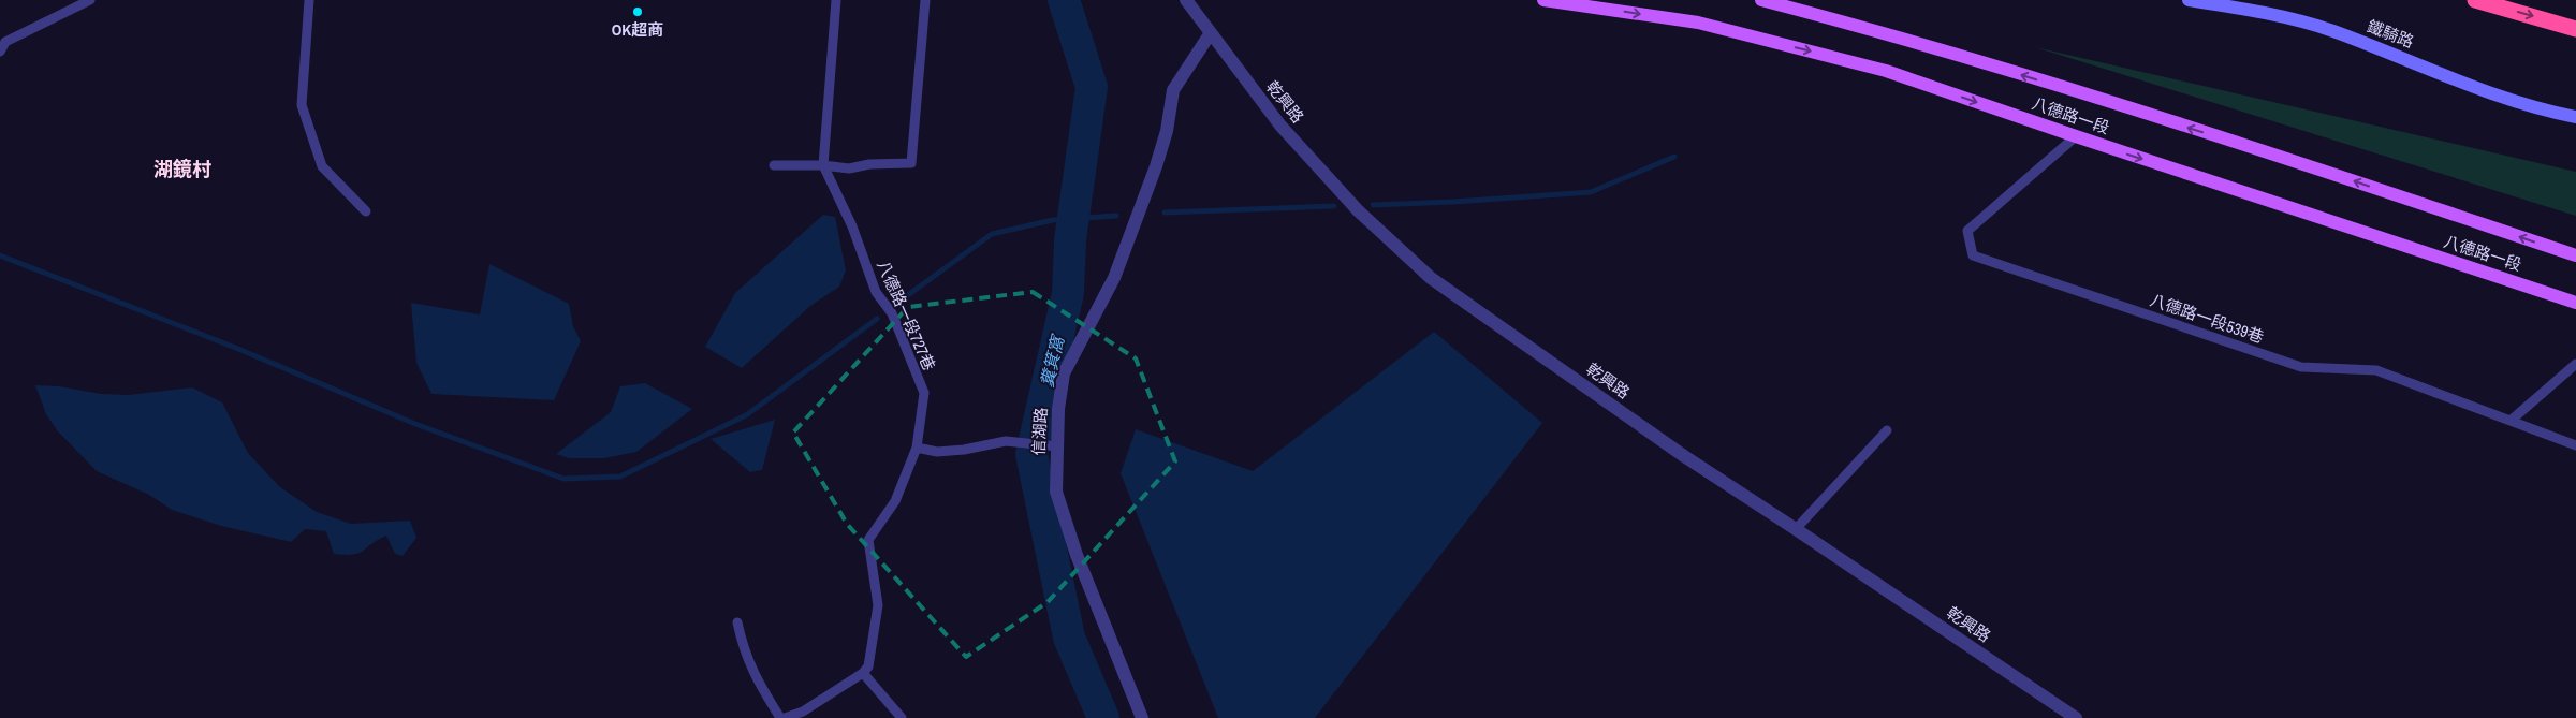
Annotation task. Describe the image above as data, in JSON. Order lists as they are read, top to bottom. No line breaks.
{"streets":{"main road":["鐵騎路","八德路一段"],"street":["乾興路","信湖路"],"lane":["八德路一段727巷","八德路一段539巷"]},"crossings":[["乾興路","信湖路"],["八德路一段","八德路一段539巷"]],"districts":["湖鏡村"],"water":["糞箕窩"],"places":["OK超商"]}
